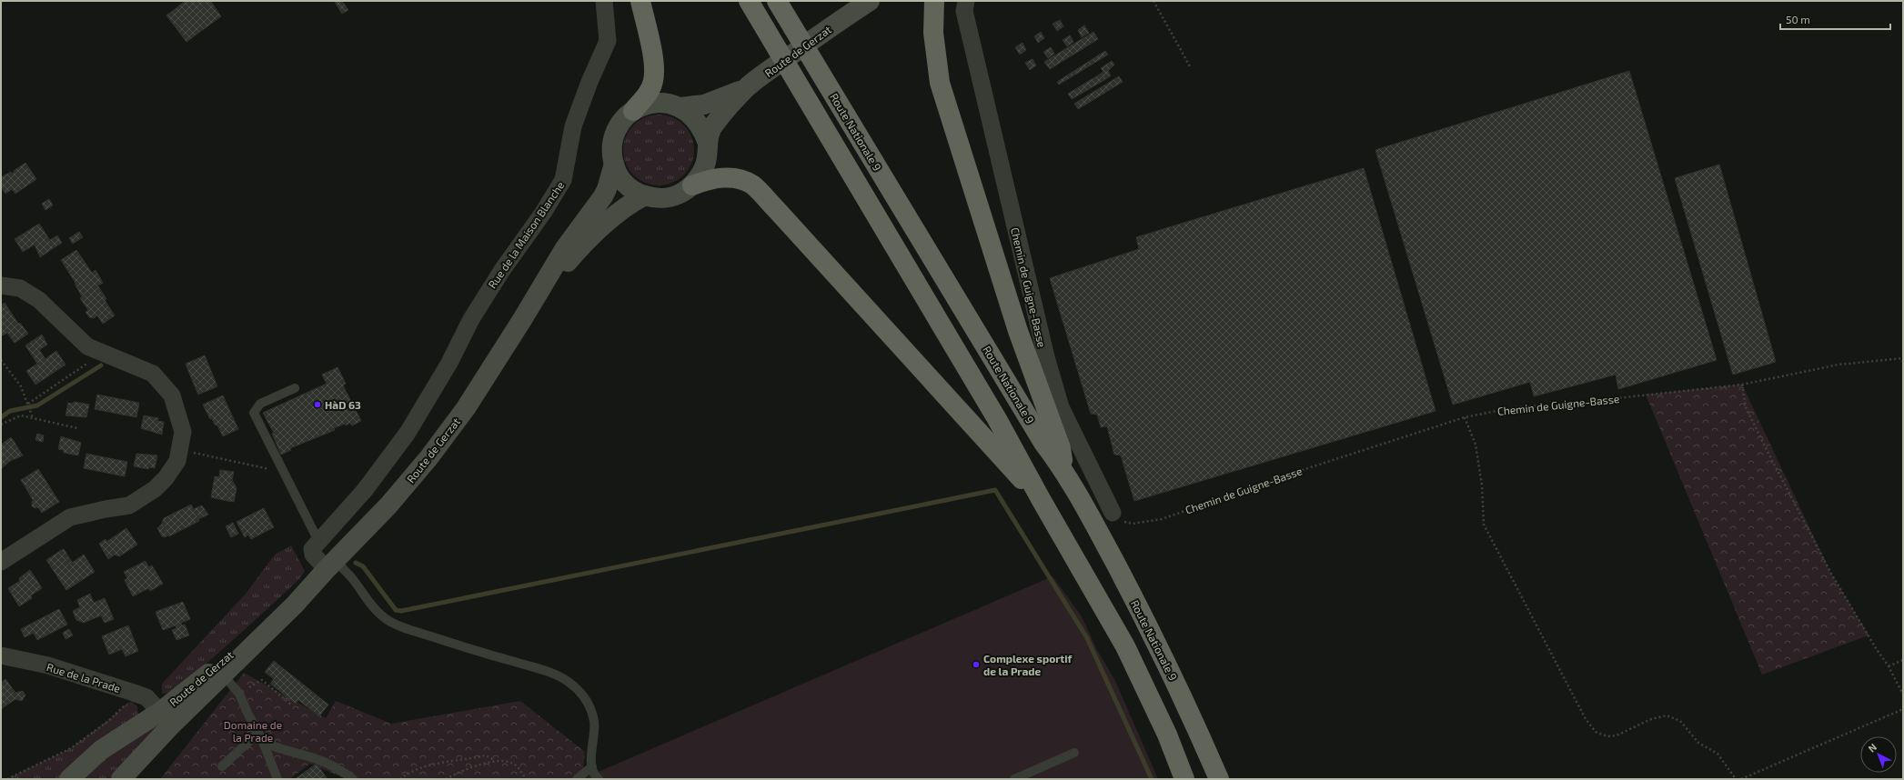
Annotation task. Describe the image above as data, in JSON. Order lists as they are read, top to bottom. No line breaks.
{"streets":{"highway":["Route Nationale 9"],"main road":["Route de Gerzat"],"street":["Rue de la Maison Blanche","Chemin de Guigne-Basse","Rue de la Prade"]},"crossings":[["Route de Gerzat","Rue de la Prade"]],"parks":["Domaine de la Prade"],"places":["HàD 63","Complexe sportif de la Prade"],"scale_bar":"50 m","north":"top left"}
